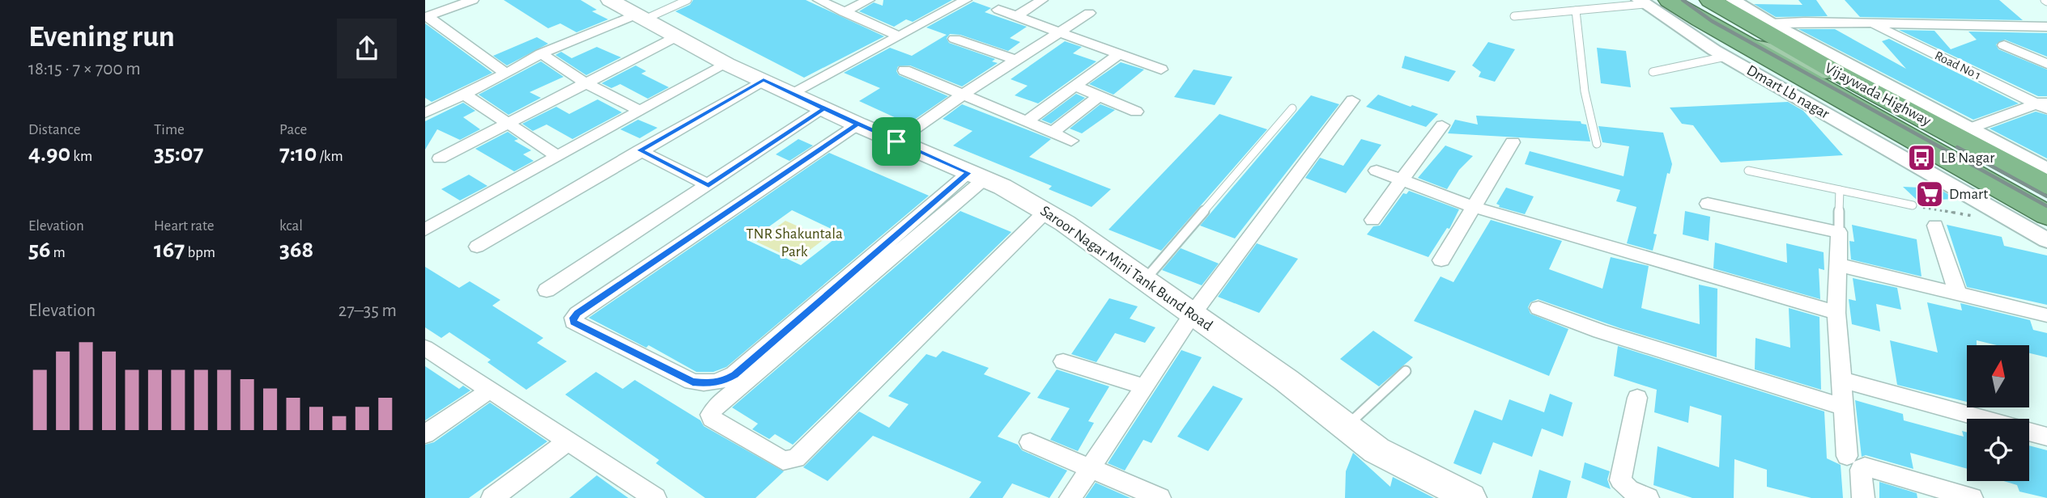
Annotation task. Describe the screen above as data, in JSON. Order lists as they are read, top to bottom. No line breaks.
{"streets":{"highway":["Vijaywada Highway"],"main road":["Saroor Nagar Mini Tank Bund Road"],"street":["Road No 1","Dmart Lb nagar"]},"crossings":[["Dmart Lb nagar","Vijaywada Highway"]],"parks":["TNR Shakuntala Park"],"places":{"bus stop":["LB Nagar"],"supermarket":["Dmart"]},"north":"top","page":{"heading":["Evening run","18:15 · 7 × 700 m"],"stats":[["Distance","4.90 km"],["Time","35:07"],["Pace","7:10 /km"],["Elevation","56 m"],["Heart rate","167 bpm"],["kcal","368"]],"chart":["Elevation","27–35 m"]}}
